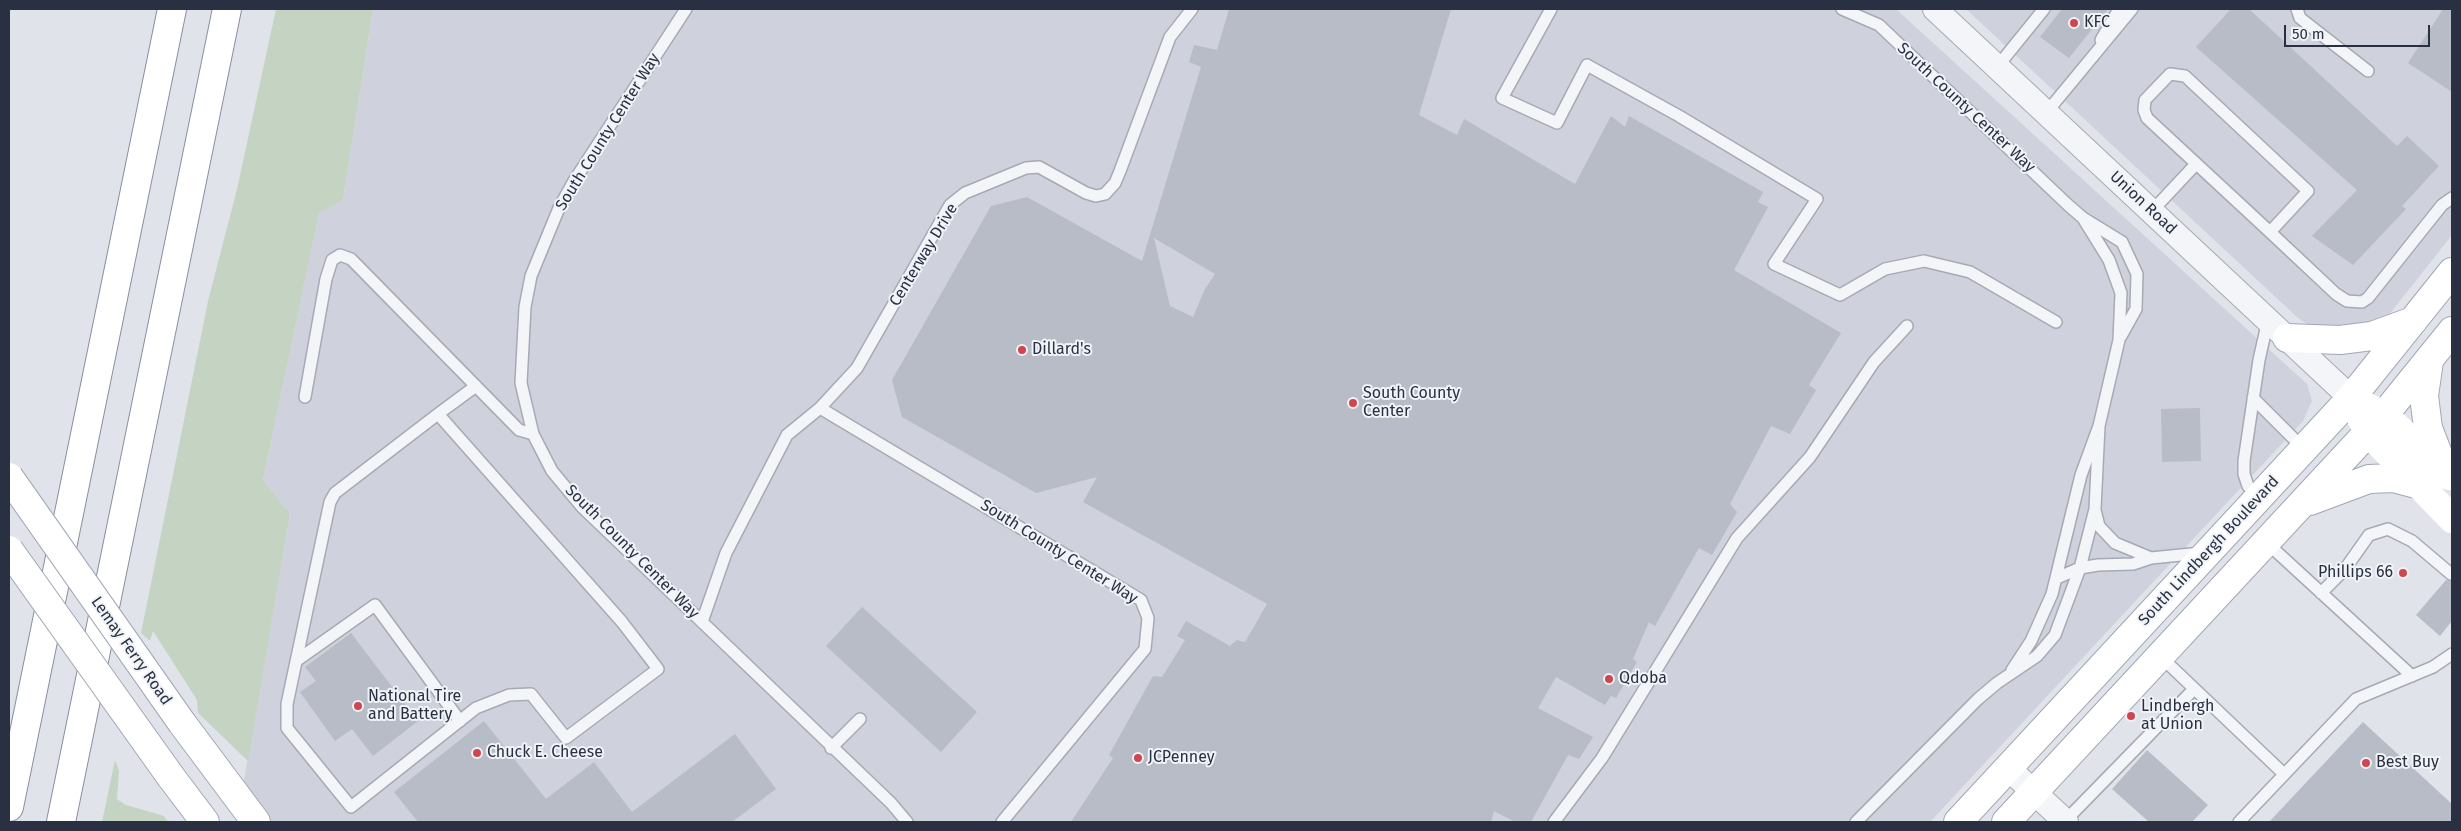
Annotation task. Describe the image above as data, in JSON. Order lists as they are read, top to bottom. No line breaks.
{"streets":{"main road":["Union Road","South Lindbergh Boulevard","Lemay Ferry Road"],"lane":["South County Center Way","Centerway Drive"]},"crossings":[["South County Center Way","Centerway Drive"],["Union Road","South Lindbergh Boulevard"]],"places":["KFC","Dillard's","South County Center","Phillips 66","Qdoba","National Tire and Battery","Lindbergh at Union","Chuck E. Cheese","JCPenney","Best Buy"],"scale_bar":"50 m"}
